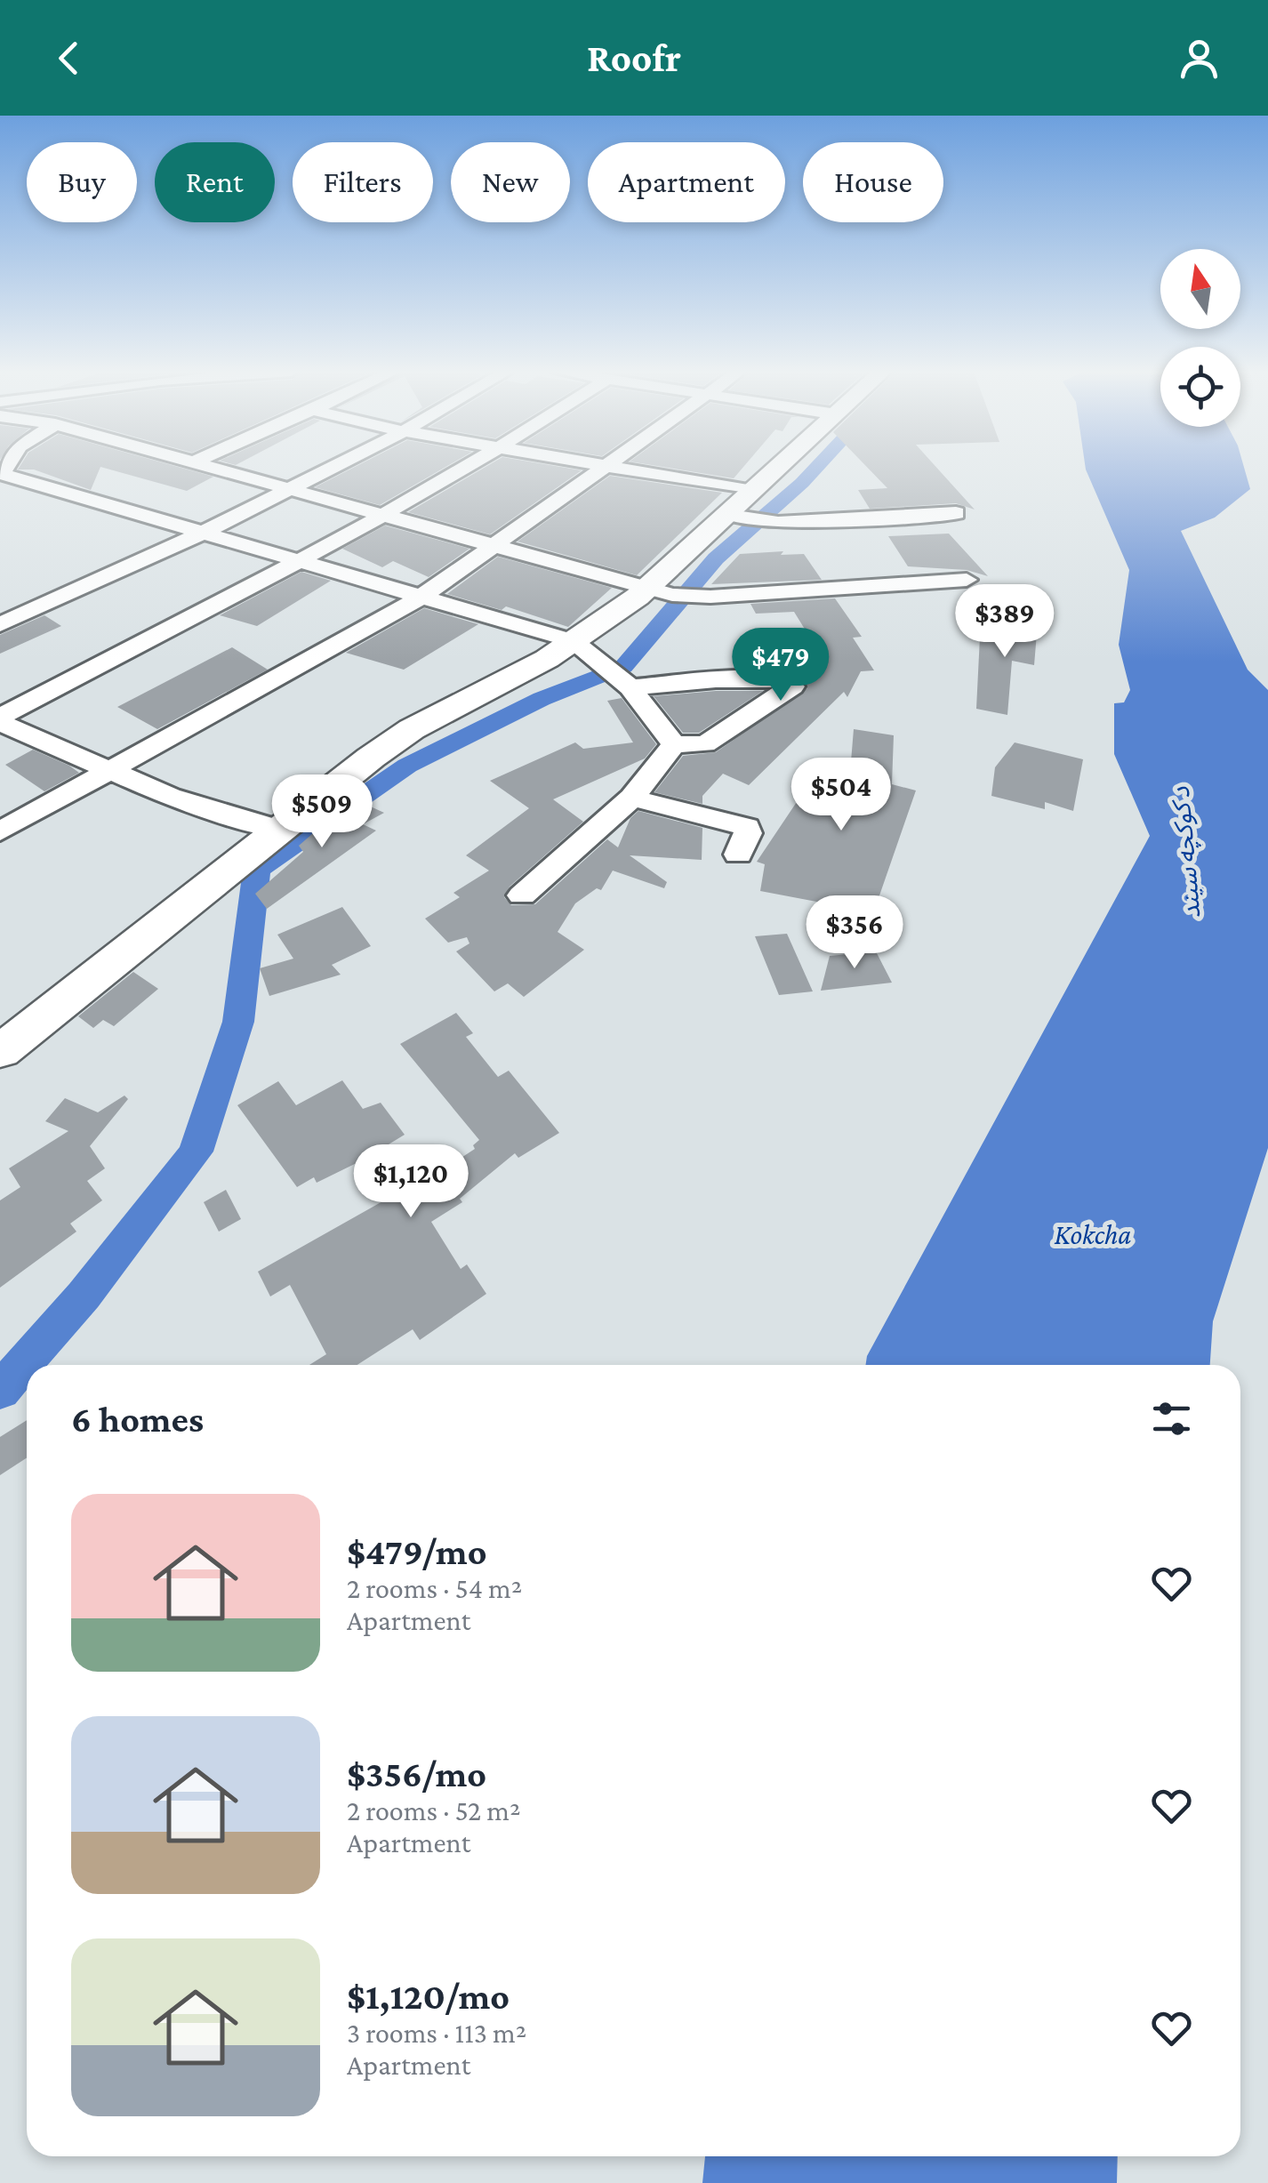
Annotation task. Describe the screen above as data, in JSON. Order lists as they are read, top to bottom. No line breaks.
{"water":["د کوکچه سیند","Kokcha"],"north":"top","page":{"header":"Roofr","chip":["Buy","Rent","Filters","New","Apartment","House"],"price":["$389","$479","$504","$509","$356","$1,120"],"heading":"6 homes","list":[{"name":"$479/mo","note":"2 rooms · 54 m² · Apartment"},{"name":"$356/mo","note":"2 rooms · 52 m² · Apartment"},{"name":"$1,120/mo","note":"3 rooms · 113 m² · Apartment"}]}}
